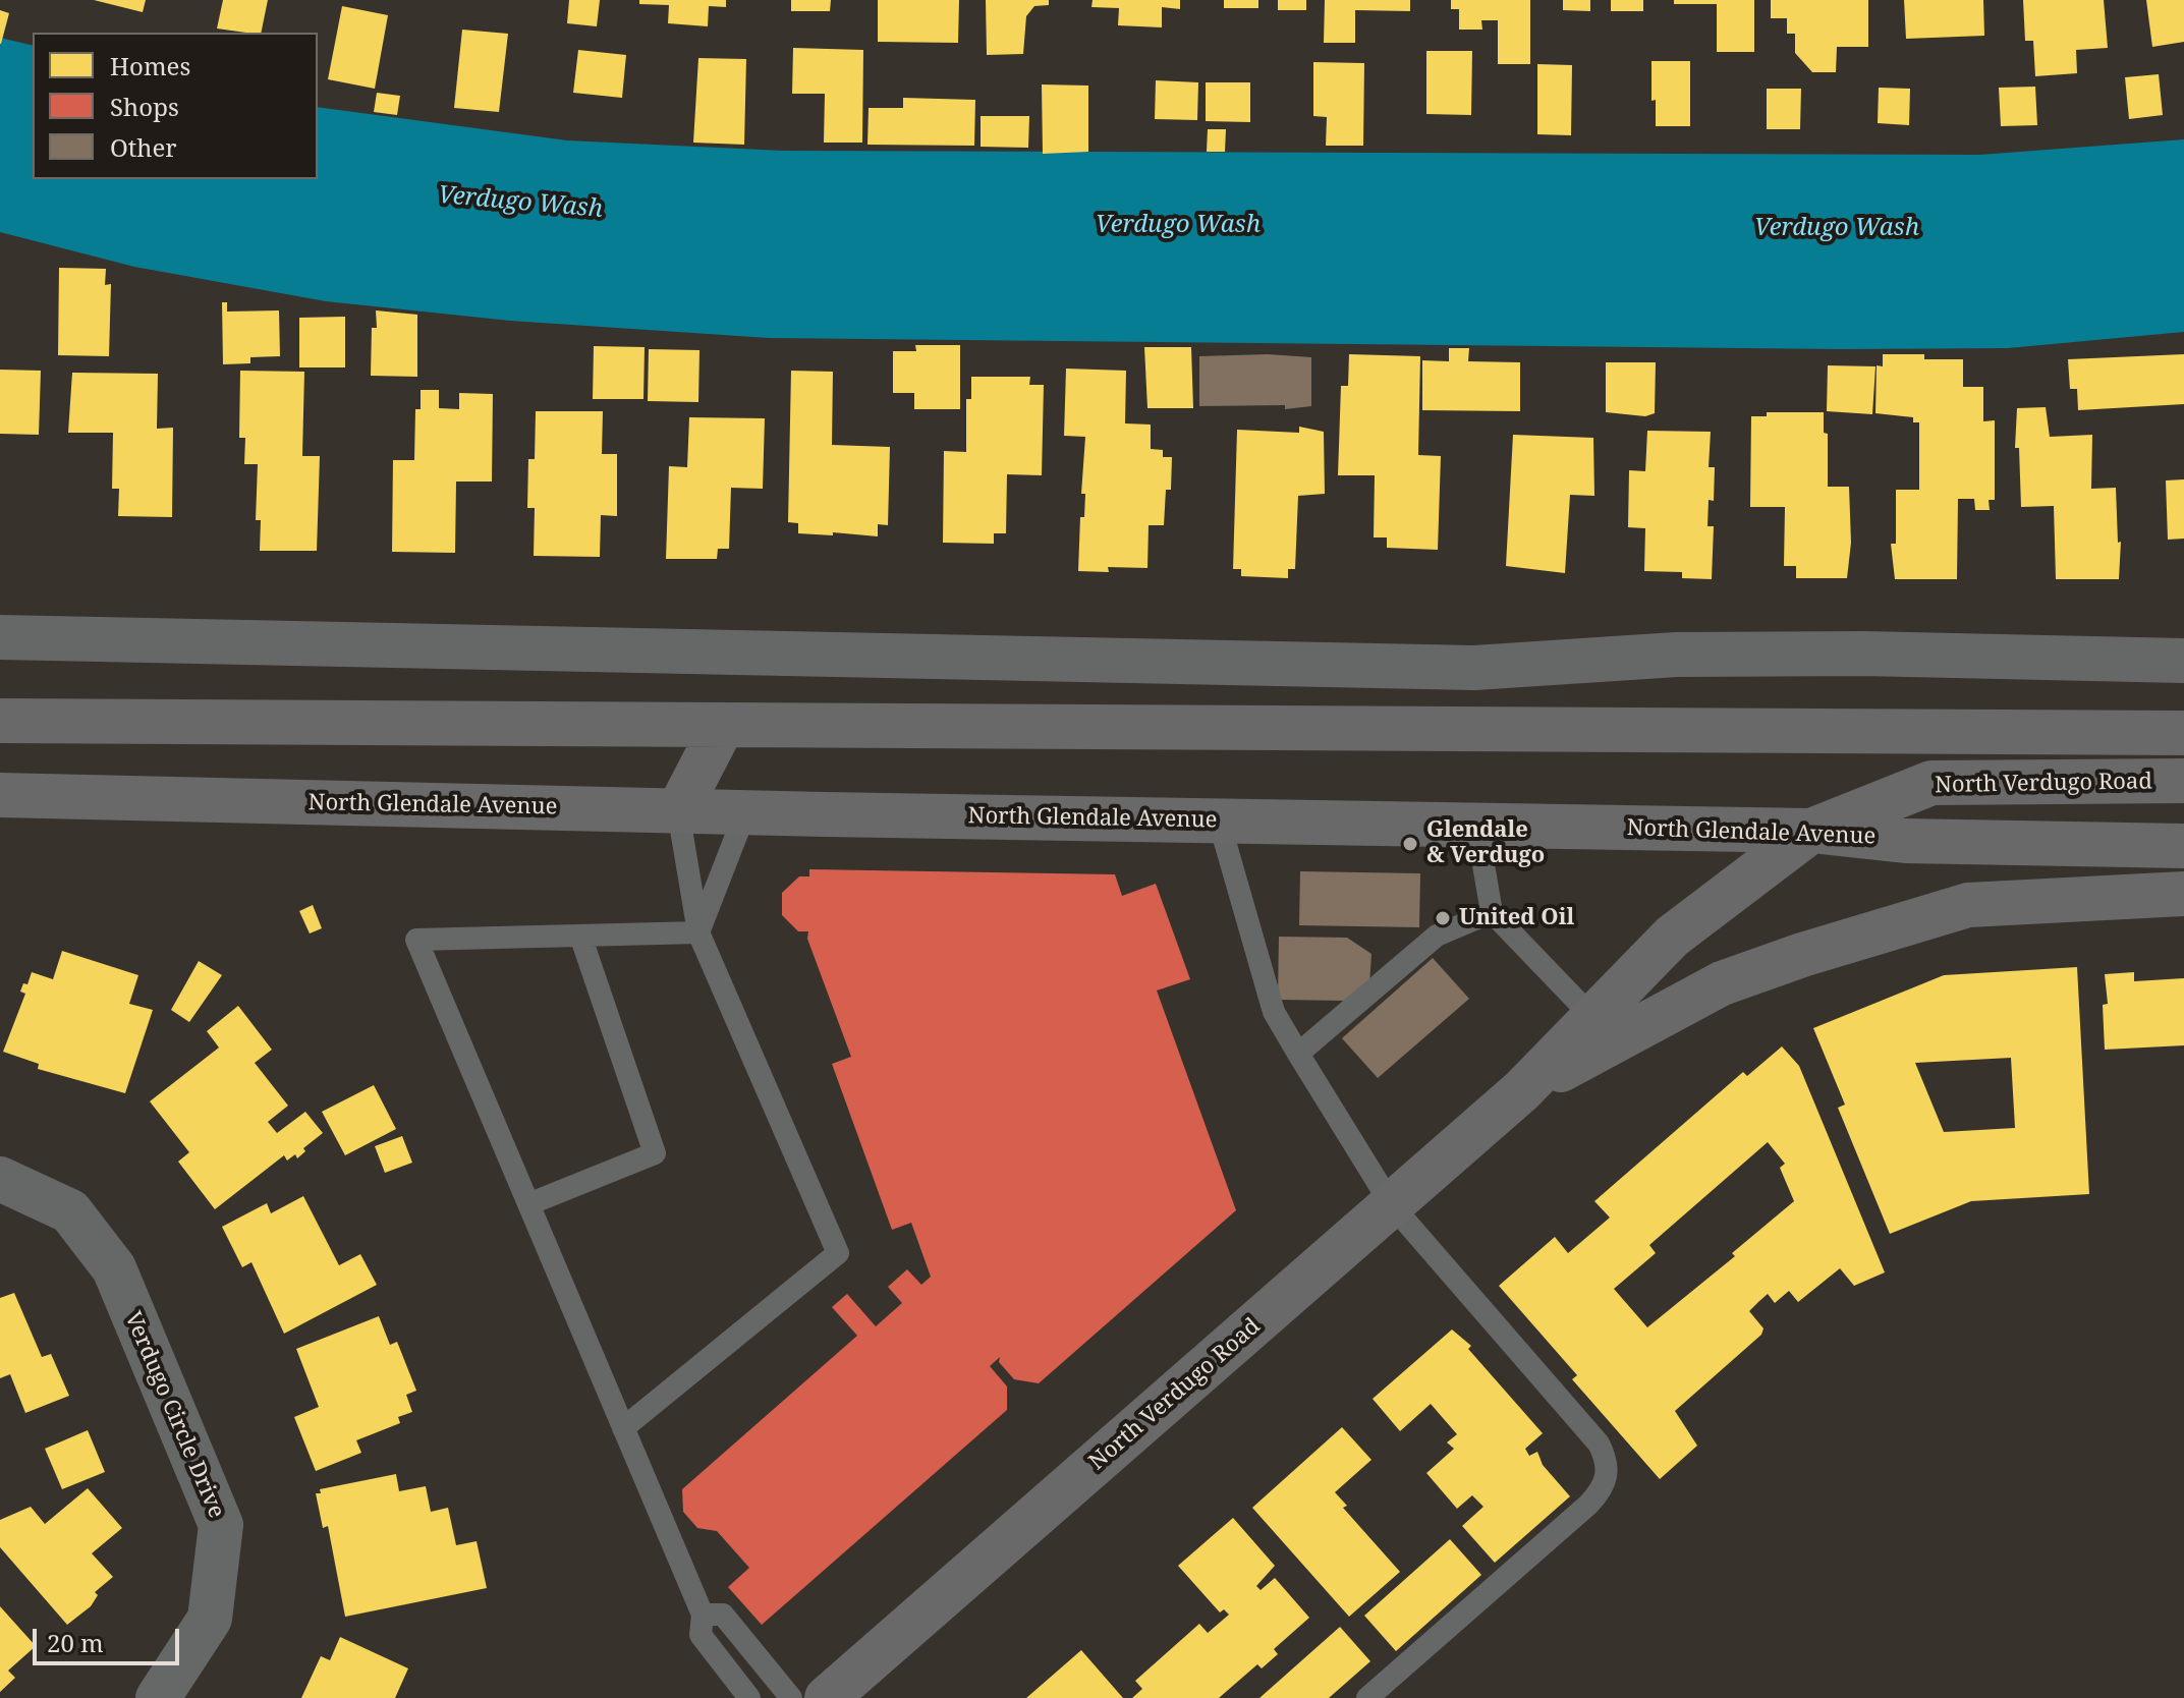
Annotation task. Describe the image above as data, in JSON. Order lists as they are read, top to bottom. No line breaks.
{"streets":{"main road":["North Verdugo Road","North Glendale Avenue"],"street":["Verdugo Circle Drive"]},"crossings":[["North Verdugo Road","North Glendale Avenue"]],"water":["Verdugo Wash"],"places":["Glendale & Verdugo","United Oil"],"legend":["Homes","Shops","Other"],"scale_bar":"20 m"}
